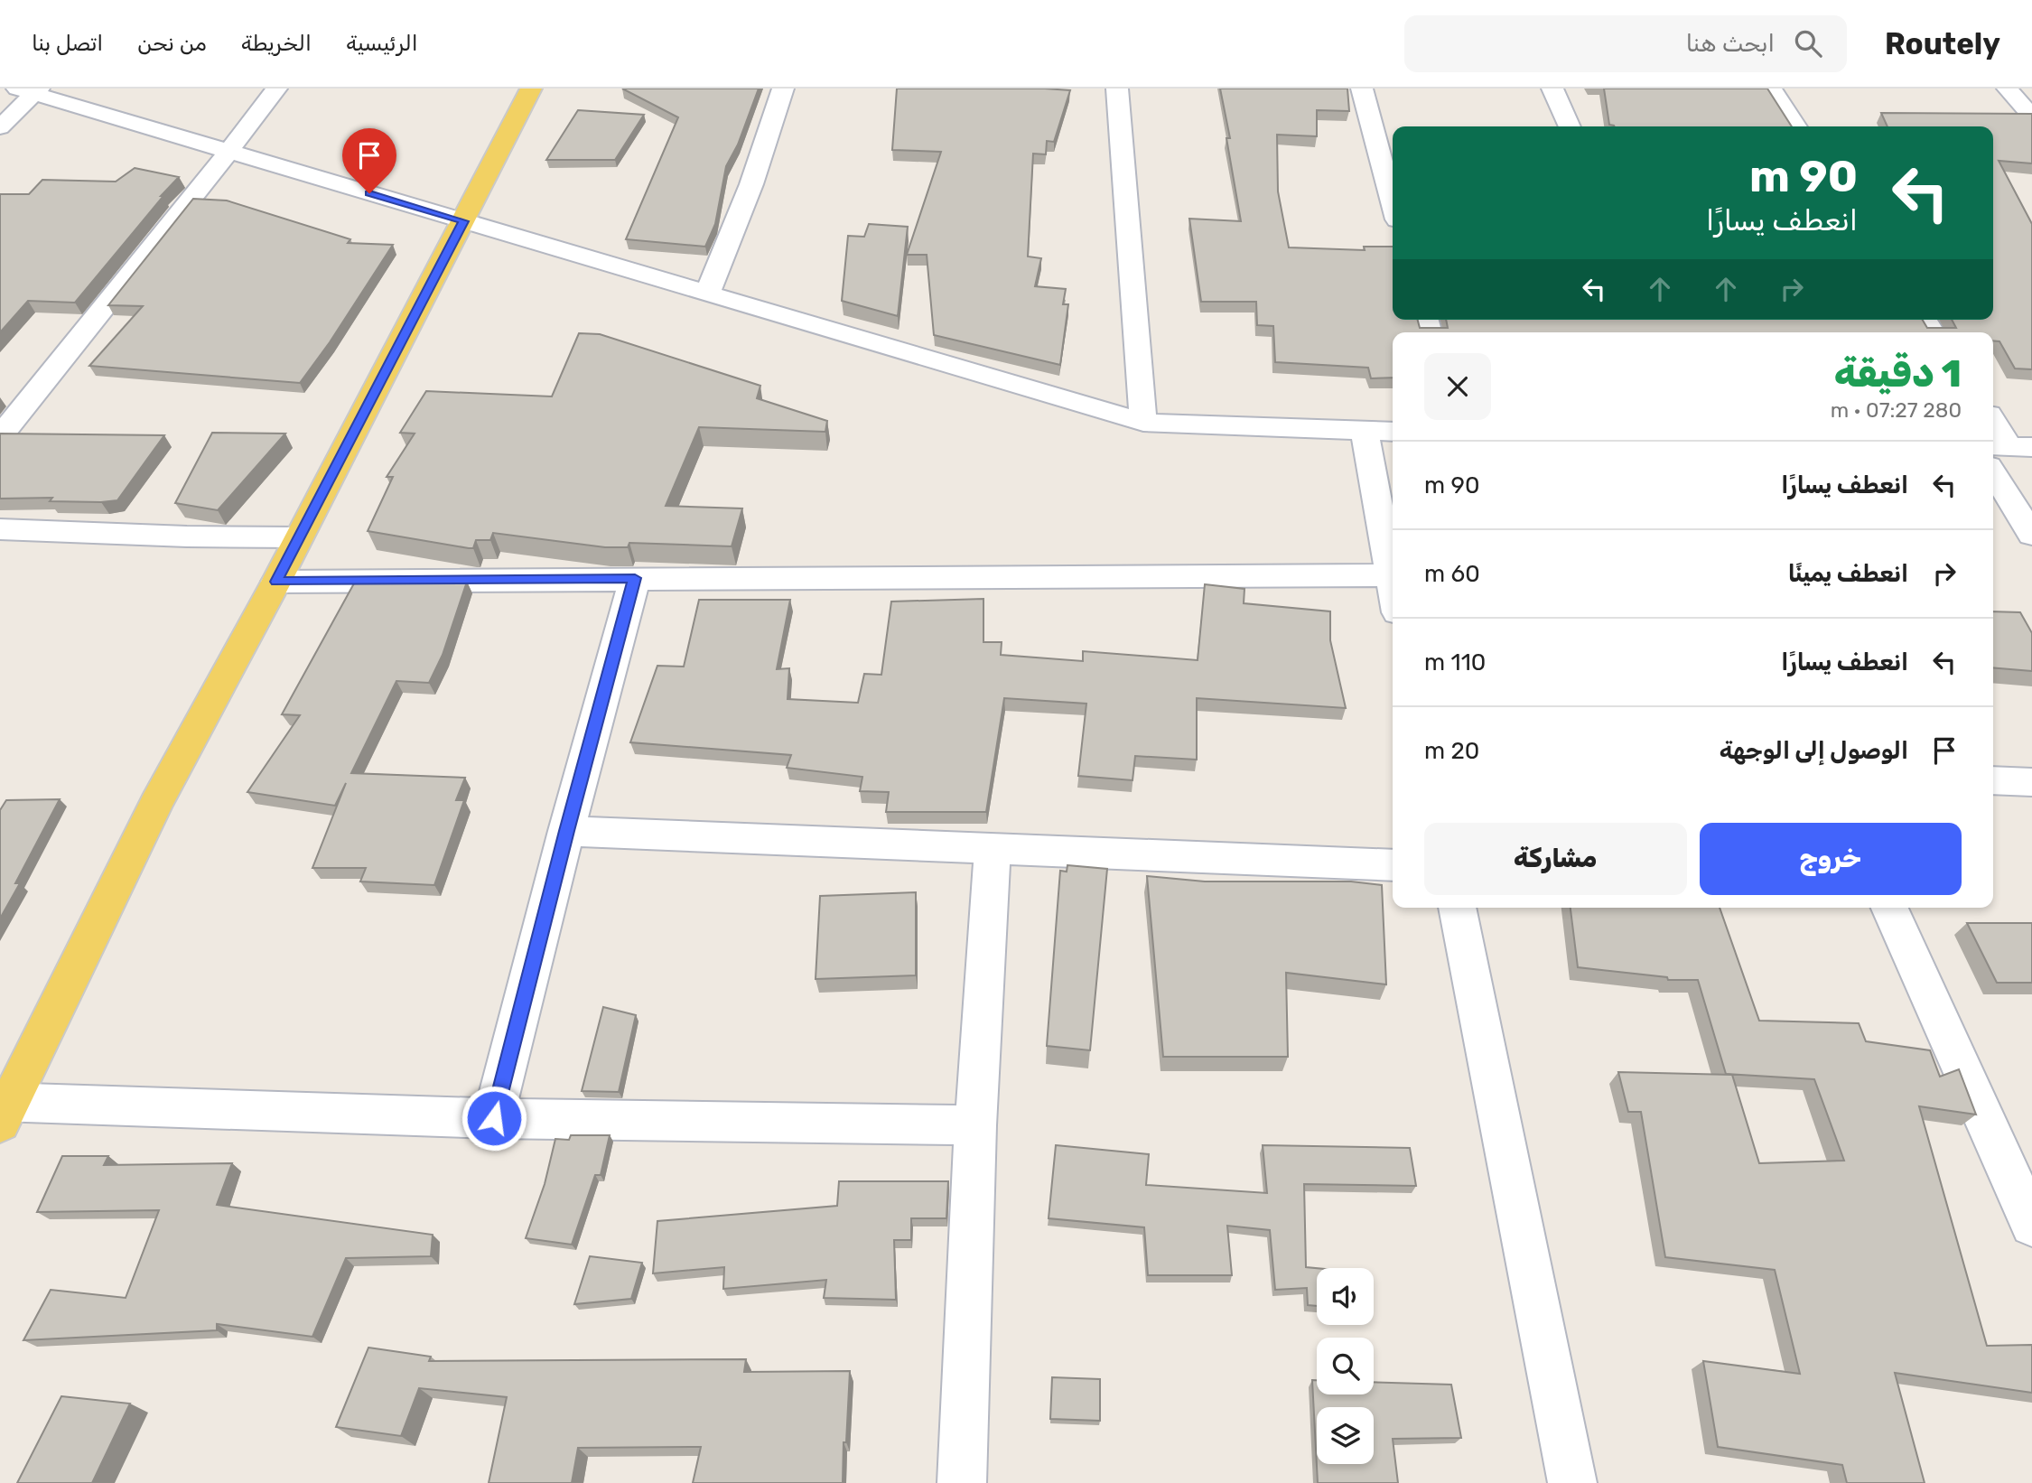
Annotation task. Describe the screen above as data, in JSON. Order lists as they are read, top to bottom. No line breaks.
{"page":{"header":"Routely","search":"ابحث هنا","nav":["الرئيسية","الخريطة","من نحن","اتصل بنا"],"turn":["90 m","انعطف يسارًا"],"heading":["1 دقيقة","280 m · 07:27"],"list":[{"name":"انعطف يسارًا","value":"90 m"},{"name":"انعطف يمينًا","value":"60 m"},{"name":"انعطف يسارًا","value":"110 m"},{"name":"الوصول إلى الوجهة","value":"20 m"}],"buttons":["خروج","مشاركة"]}}
